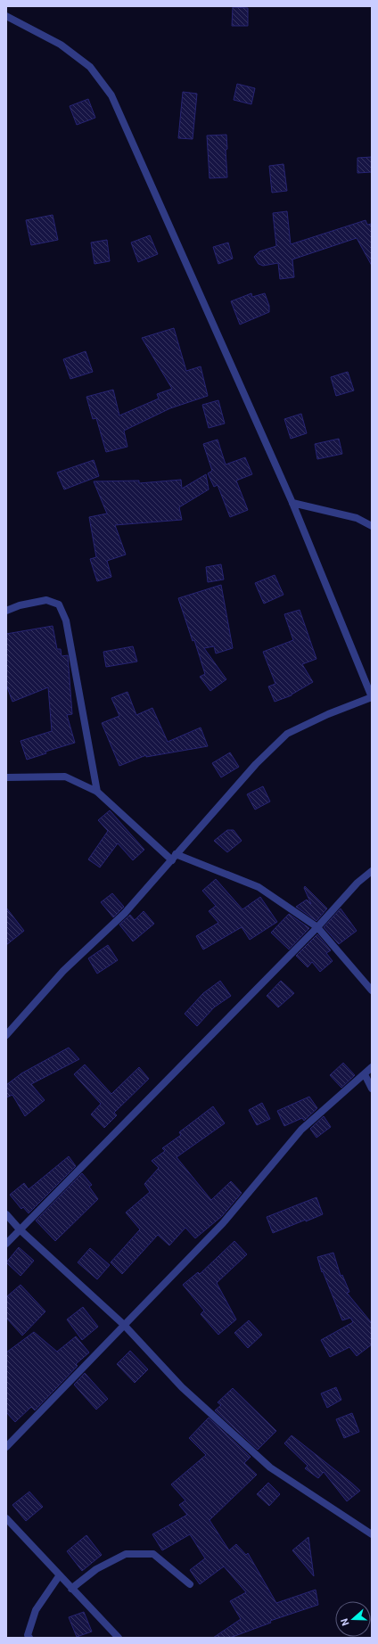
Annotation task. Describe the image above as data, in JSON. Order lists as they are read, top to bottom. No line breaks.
{"north":"left"}
